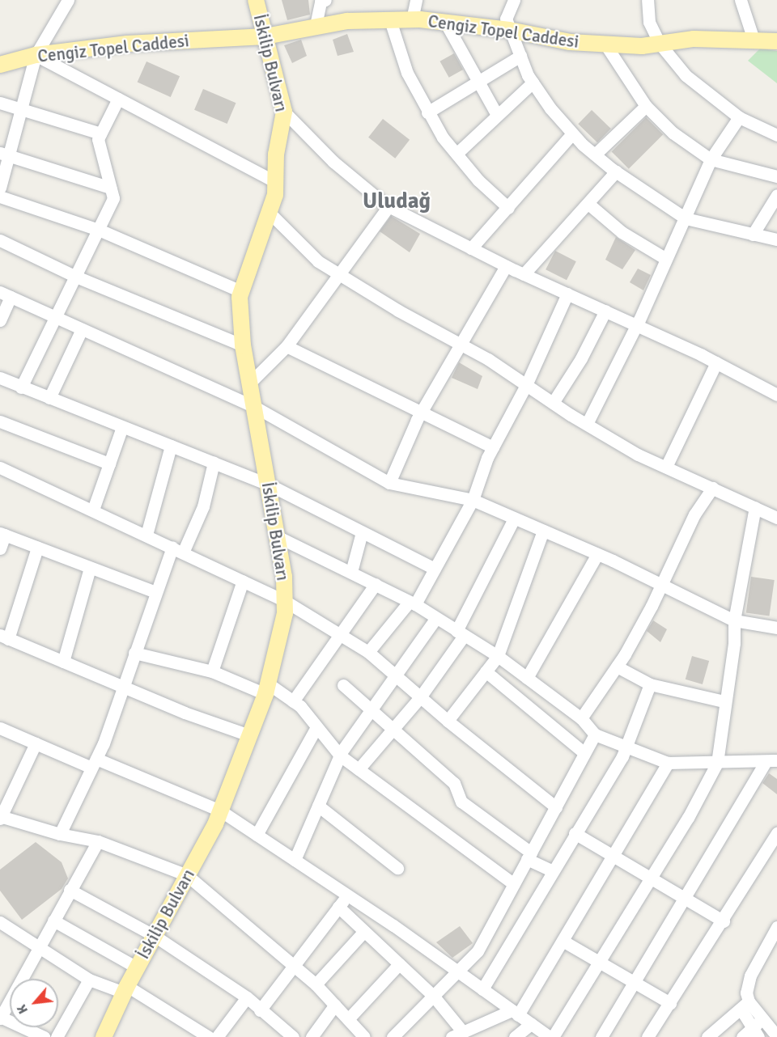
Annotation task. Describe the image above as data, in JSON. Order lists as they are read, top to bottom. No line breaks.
{"streets":{"main road":["Cengiz Topel Caddesi","İskilip Bulvarı"]},"crossings":[["Cengiz Topel Caddesi","İskilip Bulvarı"]],"districts":["Uludağ"],"north":"bottom left"}
